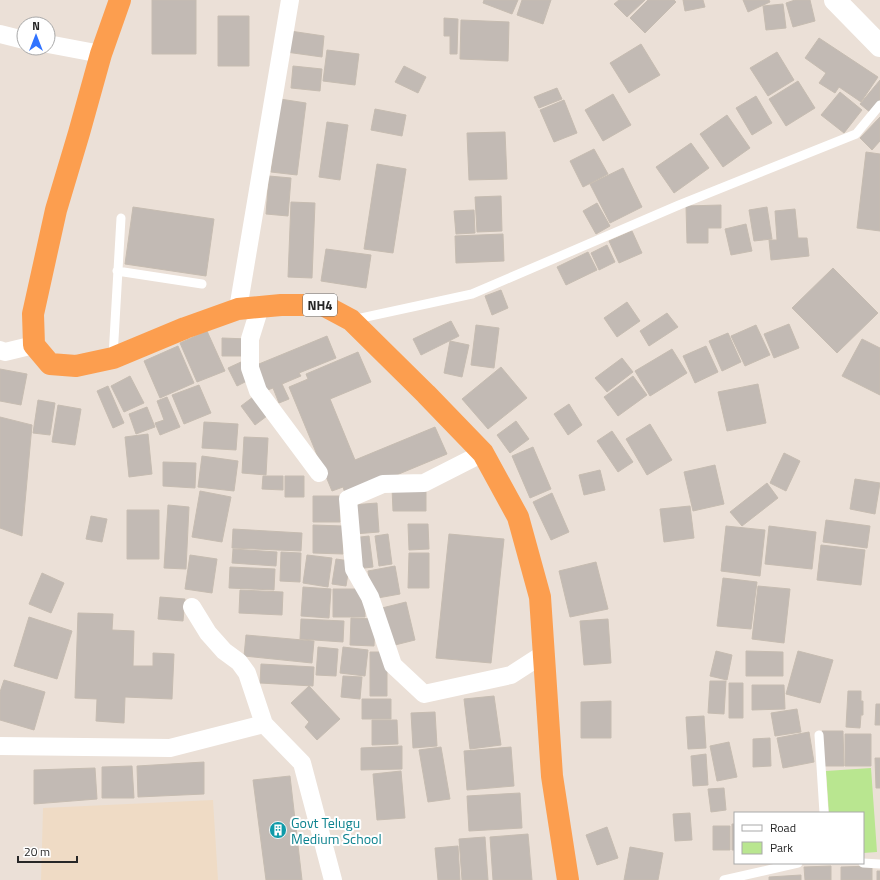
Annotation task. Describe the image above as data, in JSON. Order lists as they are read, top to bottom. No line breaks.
{"streets":{"highway":["NH4"]},"places":{"building":["Govt Telugu Medium School"]},"legend":["Road","Park"],"scale_bar":"20 m","north":"top"}
